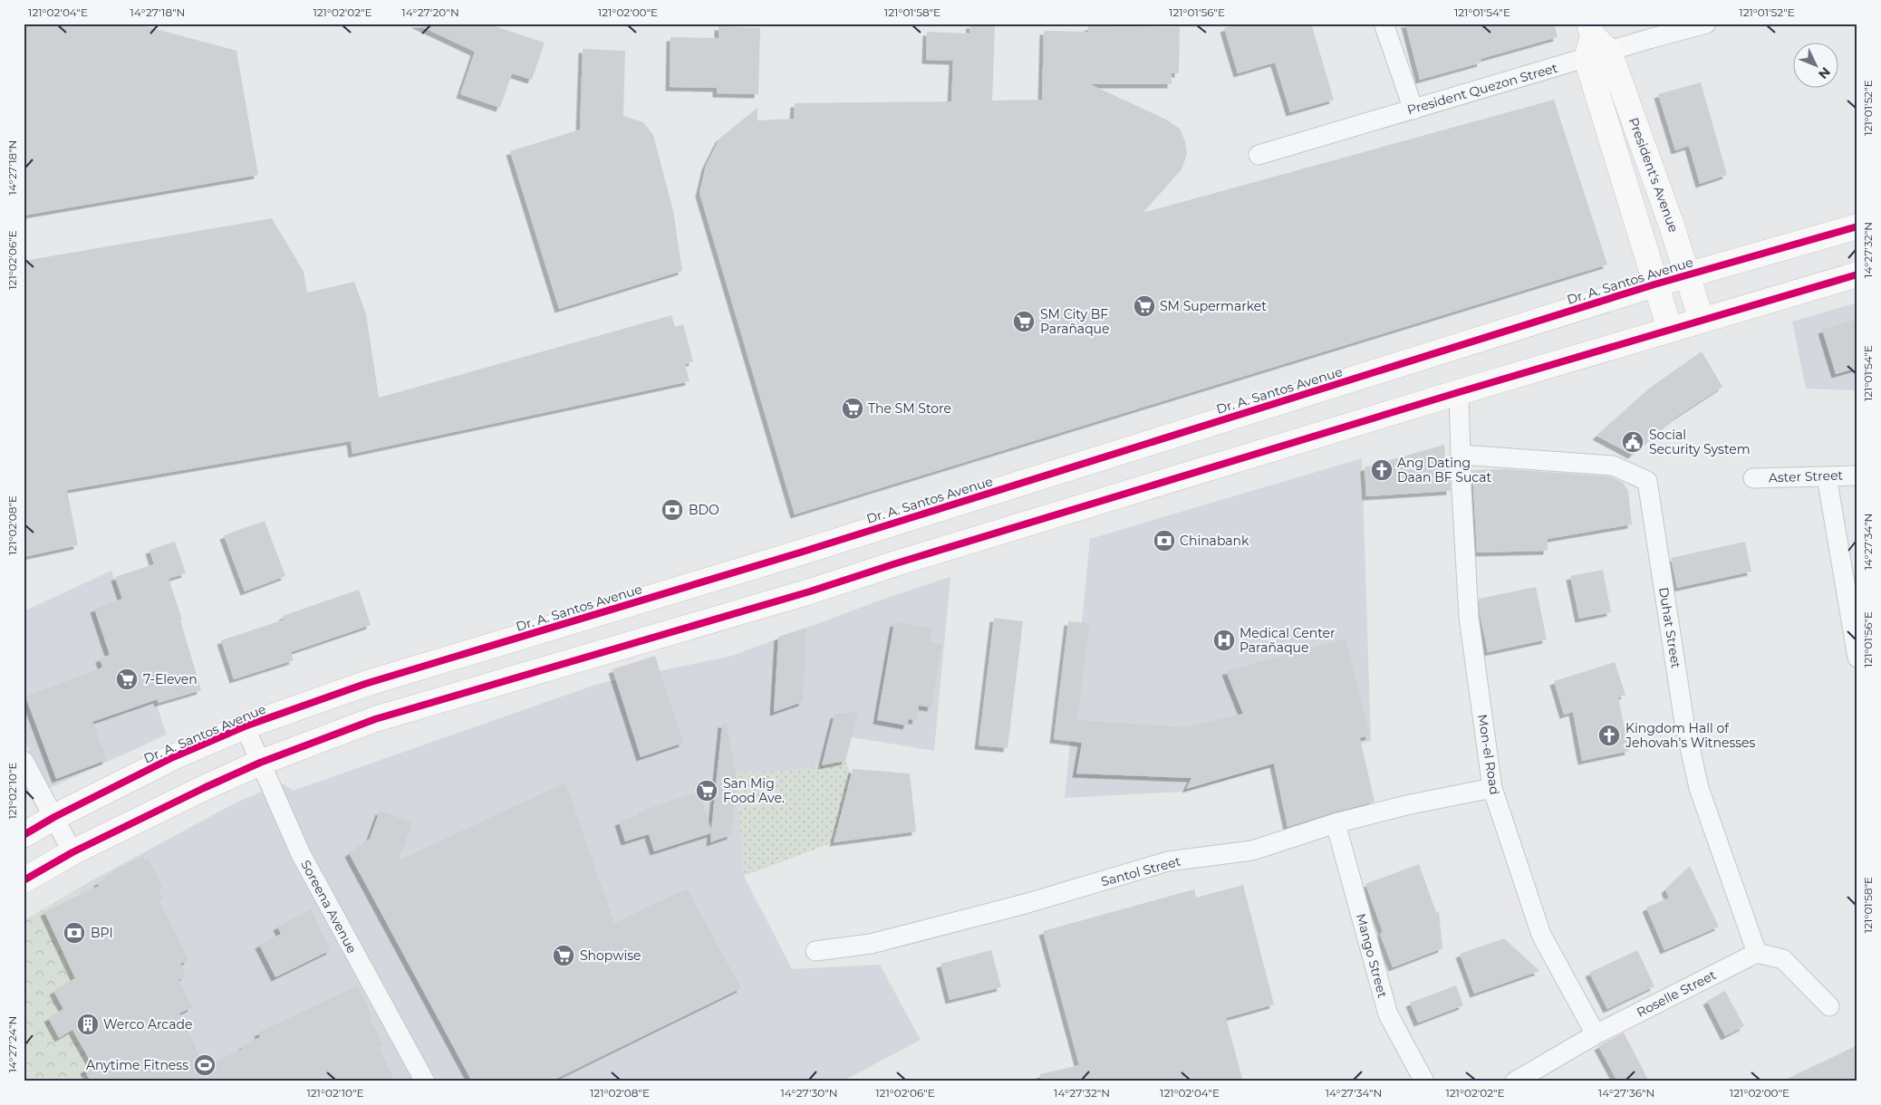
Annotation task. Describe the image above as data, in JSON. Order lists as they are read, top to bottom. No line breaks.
{"streets":{"main road":["President's Avenue","Dr. A. Santos Avenue"],"street":["President Quezon Street","Aster Street","Duhat Street","Mon-el Road","Santol Street","Soreena Avenue","Mango Street","Roselle Street"]},"crossings":[["President Quezon Street","President's Avenue"],["President's Avenue","Dr. A. Santos Avenue"],["Dr. A. Santos Avenue","Soreena Avenue"],["Duhat Street","Mon-el Road"],["Duhat Street","Roselle Street"],["Mon-el Road","Santol Street"],["Mon-el Road","Roselle Street"],["Santol Street","Mango Street"]],"places":{"supermarket":["SM Supermarket","SM City BF Parañaque","The SM Store","7-Eleven","San Mig Food Ave.","Shopwise"],"public building":["Social Security System"],"church":["Ang Dating Daan BF Sucat","Kingdom Hall of Jehovah's Witnesses"],"bank":["BDO","Chinabank","BPI"],"hospital":["Medical Center Parañaque"],"building":["Werco Arcade"],"sports":["Anytime Fitness"]},"north":"bottom right","coordinates":["121°02'04\"E","14°27'18\"N","121°02'02\"E","14°27'20\"N","121°02'00\"E","121°01'58\"E","121°01'56\"E","121°01'54\"E","121°01'52\"E","14°27'32\"N","121°02'06\"E","121°02'08\"E","14°27'34\"N","121°02'10\"E","14°27'24\"N","14°27'30\"N","14°27'36\"N"]}
